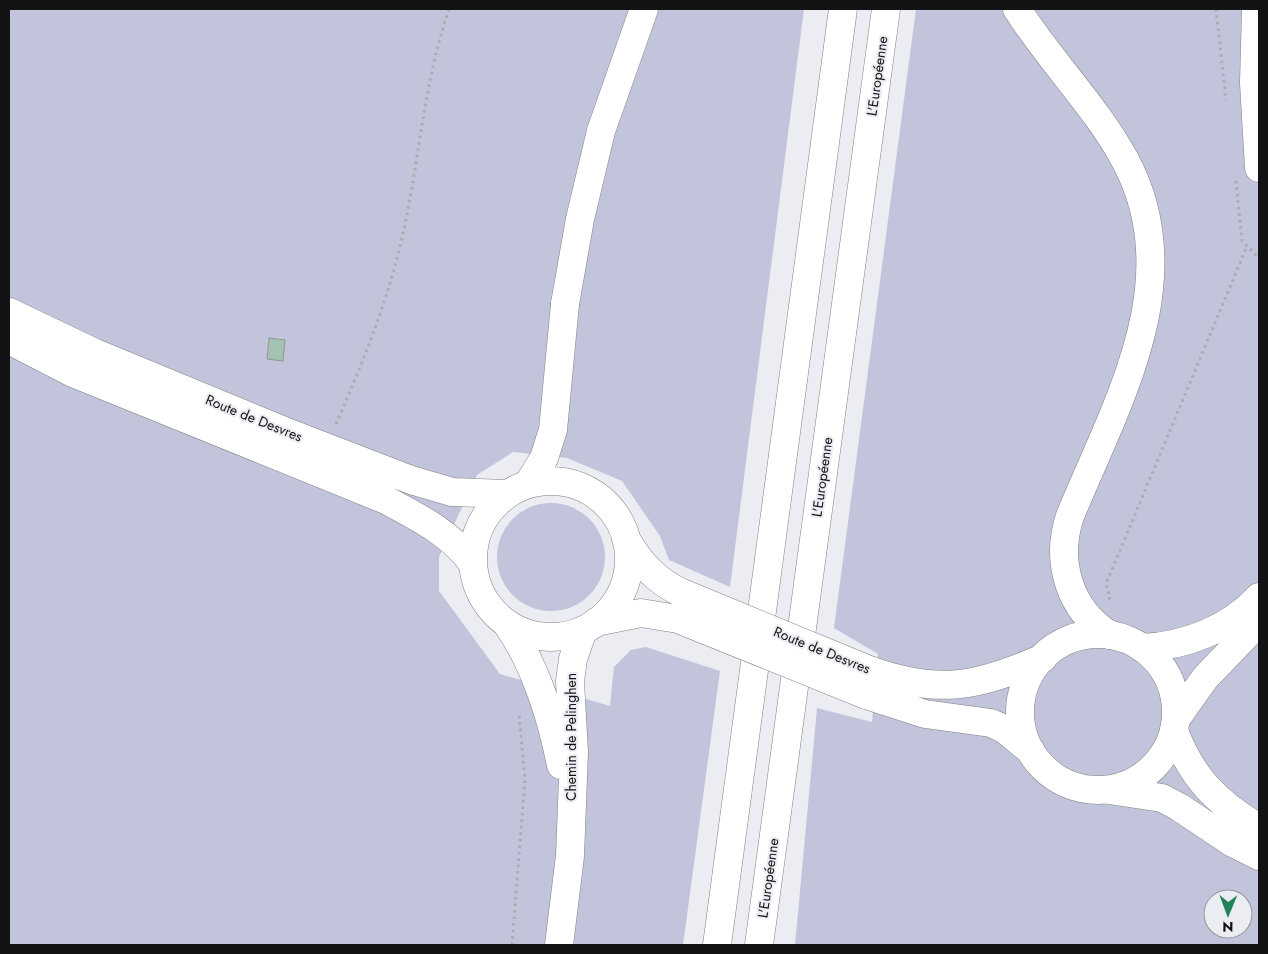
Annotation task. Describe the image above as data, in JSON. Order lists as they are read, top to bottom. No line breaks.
{"streets":{"main road":["L'Européenne","Route de Desvres","Chemin de Pelinghen"]},"crossings":[["Route de Desvres","Chemin de Pelinghen"]],"north":"bottom"}
